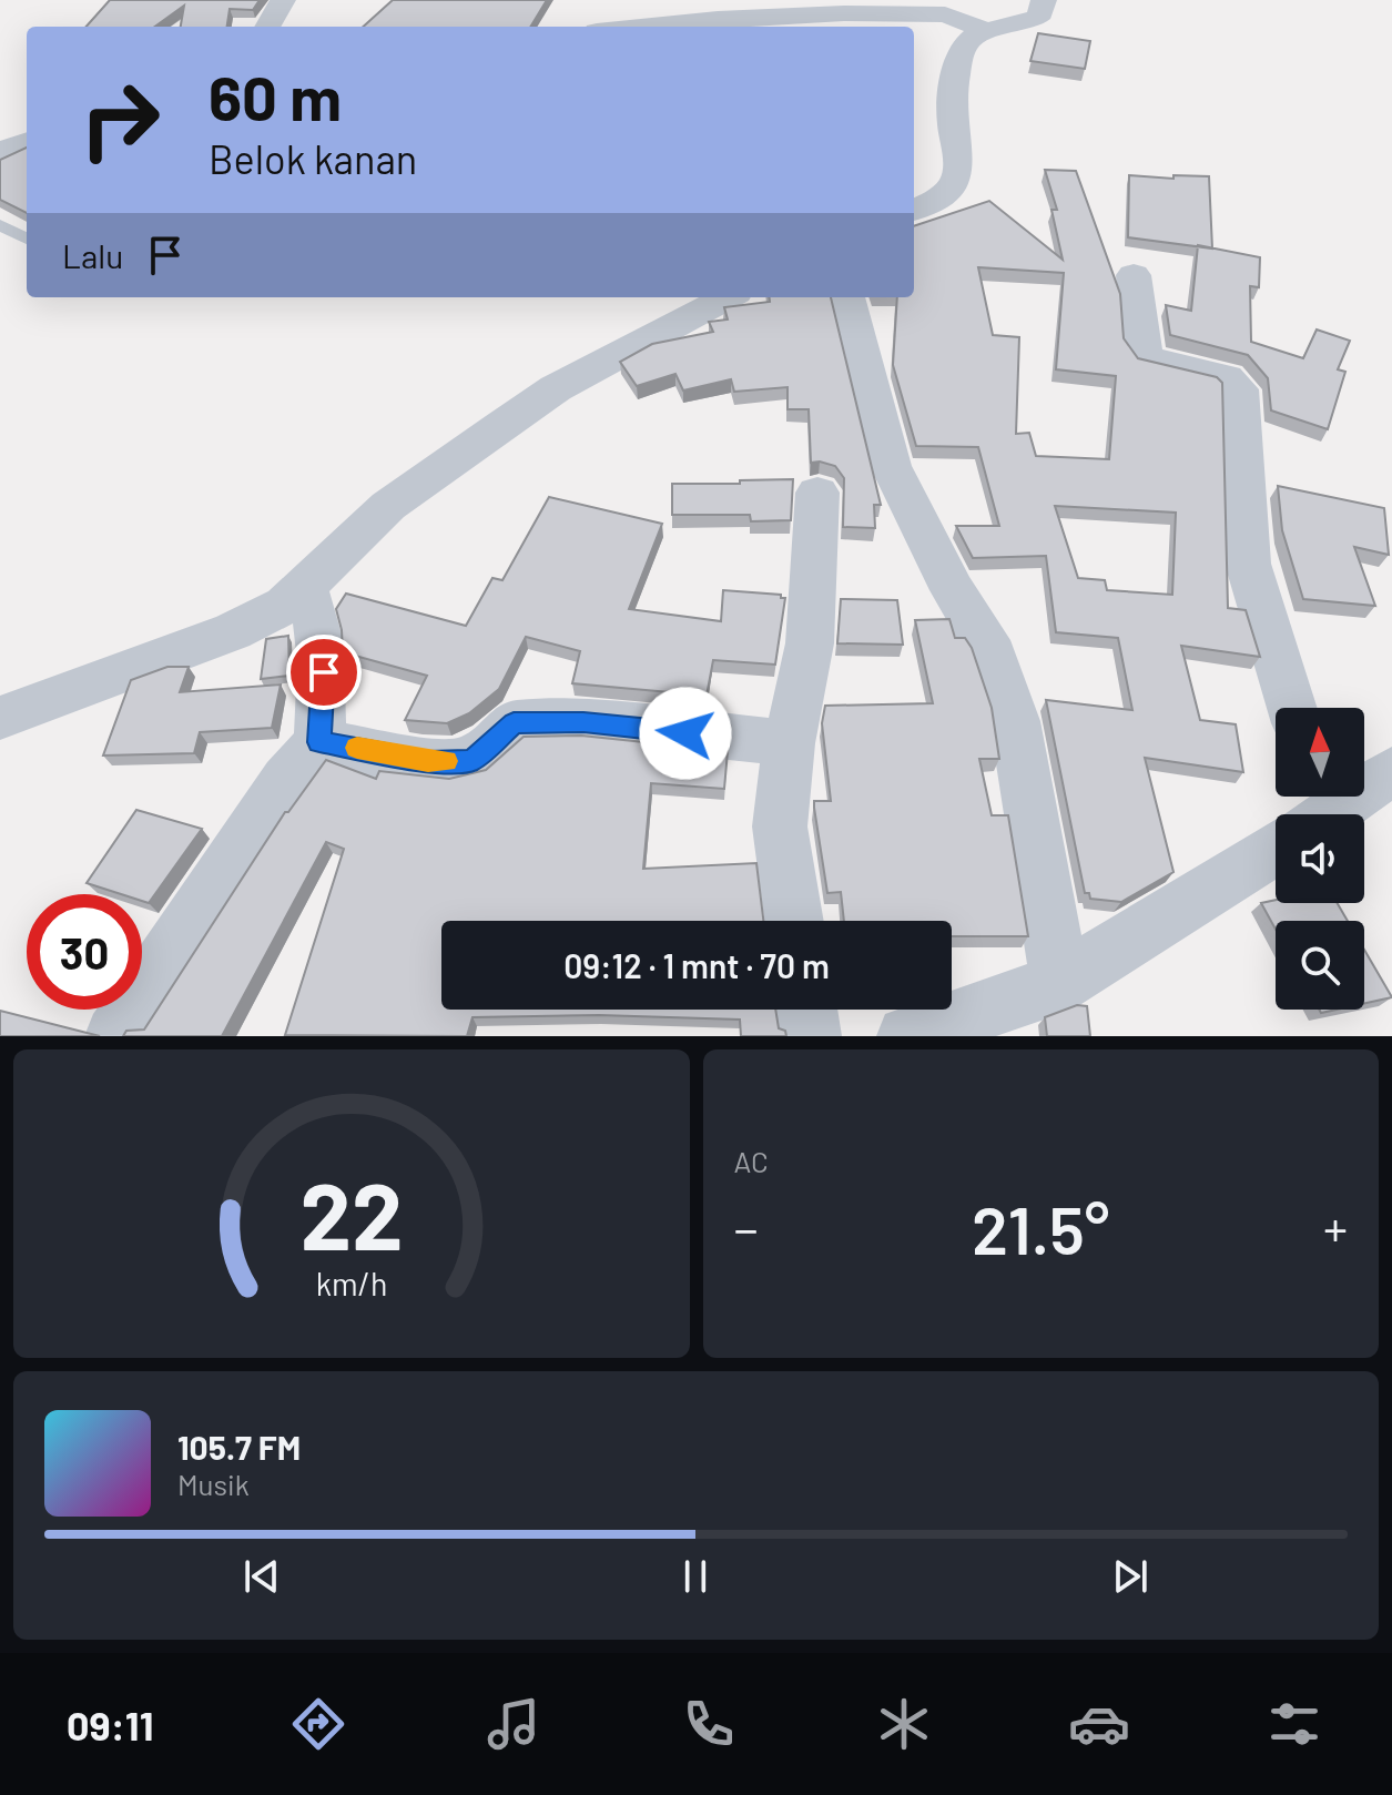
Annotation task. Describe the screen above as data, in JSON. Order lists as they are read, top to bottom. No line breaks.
{"north":"top","page":{"turn":["60 m","Belok kanan"],"then":"Lalu","limit":"30","trip":"09:12 · 1 mnt · 70 m","tile":"AC","heat":["−","21.5°","+"],"song":["105.7 FM","Musik"],"tabs":"09:11","gauge":["22","km/h"]}}
